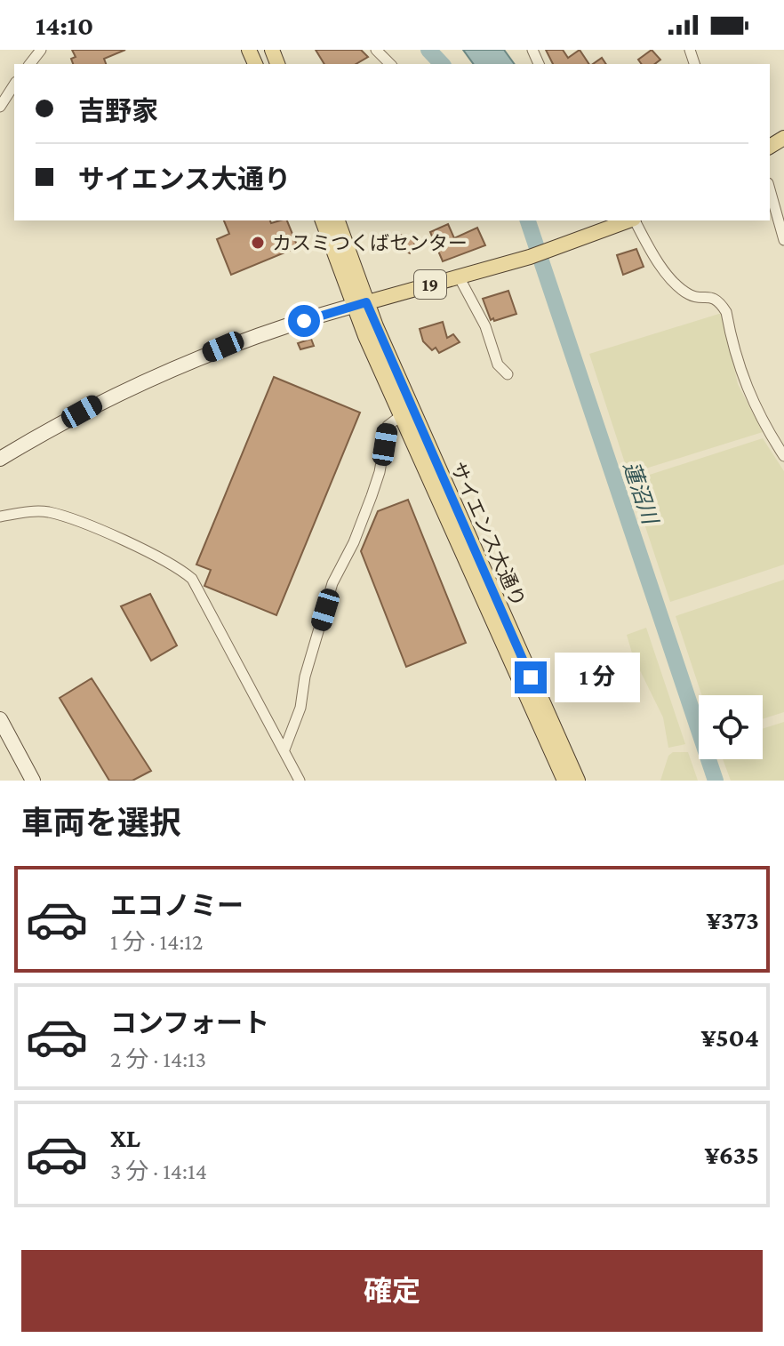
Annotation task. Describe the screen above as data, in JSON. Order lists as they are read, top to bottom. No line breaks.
{"streets":{"main road":["19","サイエンス大通り"]},"crossings":[["19","サイエンス大通り"]],"water":["蓮沼川"],"places":["カスミつくばセンター"],"page":{"status":"14:10","banner":["吉野家","サイエンス大通り"],"bubble":"1 分","heading":"車両を選択","list":[{"name":"エコノミー","note":"1 分 · 14:12","value":"¥373"},{"name":"コンフォート","note":"2 分 · 14:13","value":"¥504"},{"name":"XL","note":"3 分 · 14:14","value":"¥635"}],"buttons":"確定"}}
